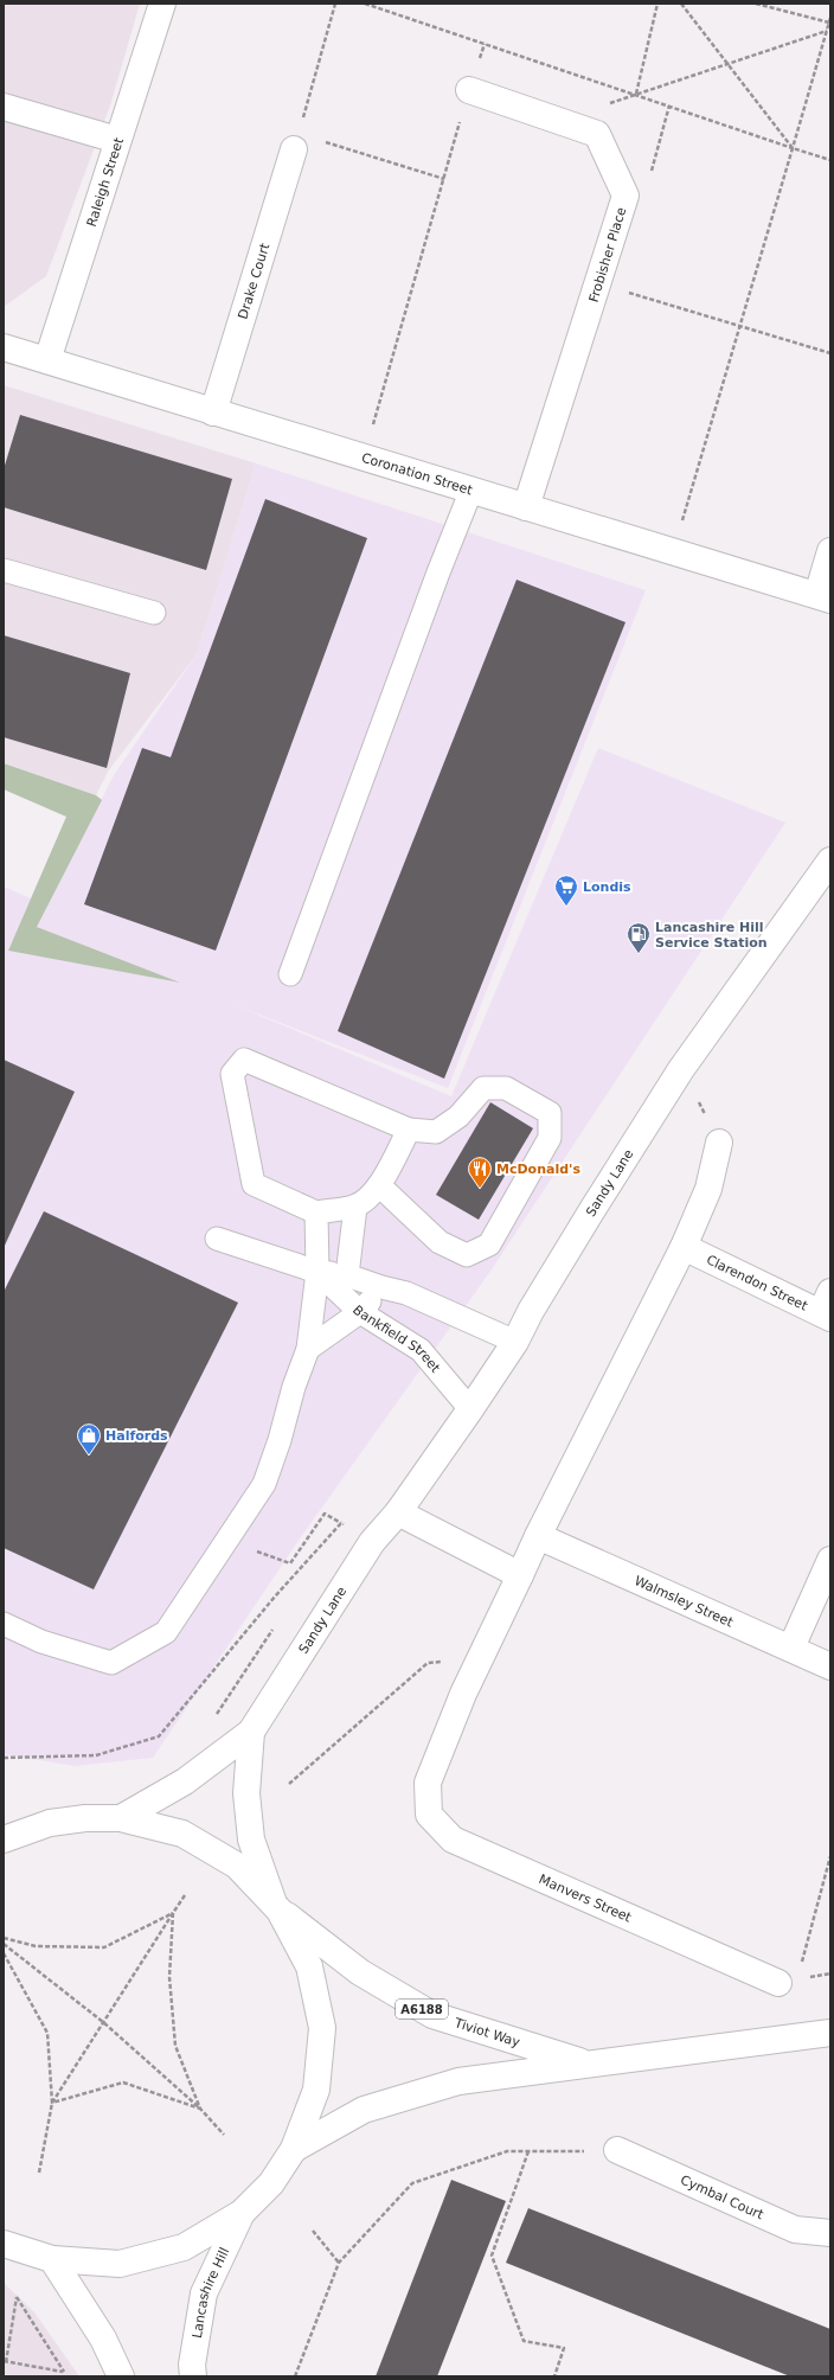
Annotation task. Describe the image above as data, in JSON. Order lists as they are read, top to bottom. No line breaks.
{"streets":{"street":["Raleigh Street","Frobisher Place","Drake Court","Coronation Street","Sandy Lane","Clarendon Street","Walmsley Street","Manvers Street","A6188","Tiviot Way","Cymbal Court","Lancashire Hill"],"lane":["Bankfield Street"]},"crossings":[["Raleigh Street","Coronation Street"],["Frobisher Place","Coronation Street"],["Drake Court","Coronation Street"],["Sandy Lane","Bankfield Street"],["Sandy Lane","Tiviot Way"]],"places":{"supermarket":["Londis"],"fuel station":["Lancashire Hill Service Station"],"restaurant":["McDonald's"],"shop":["Halfords"]}}
